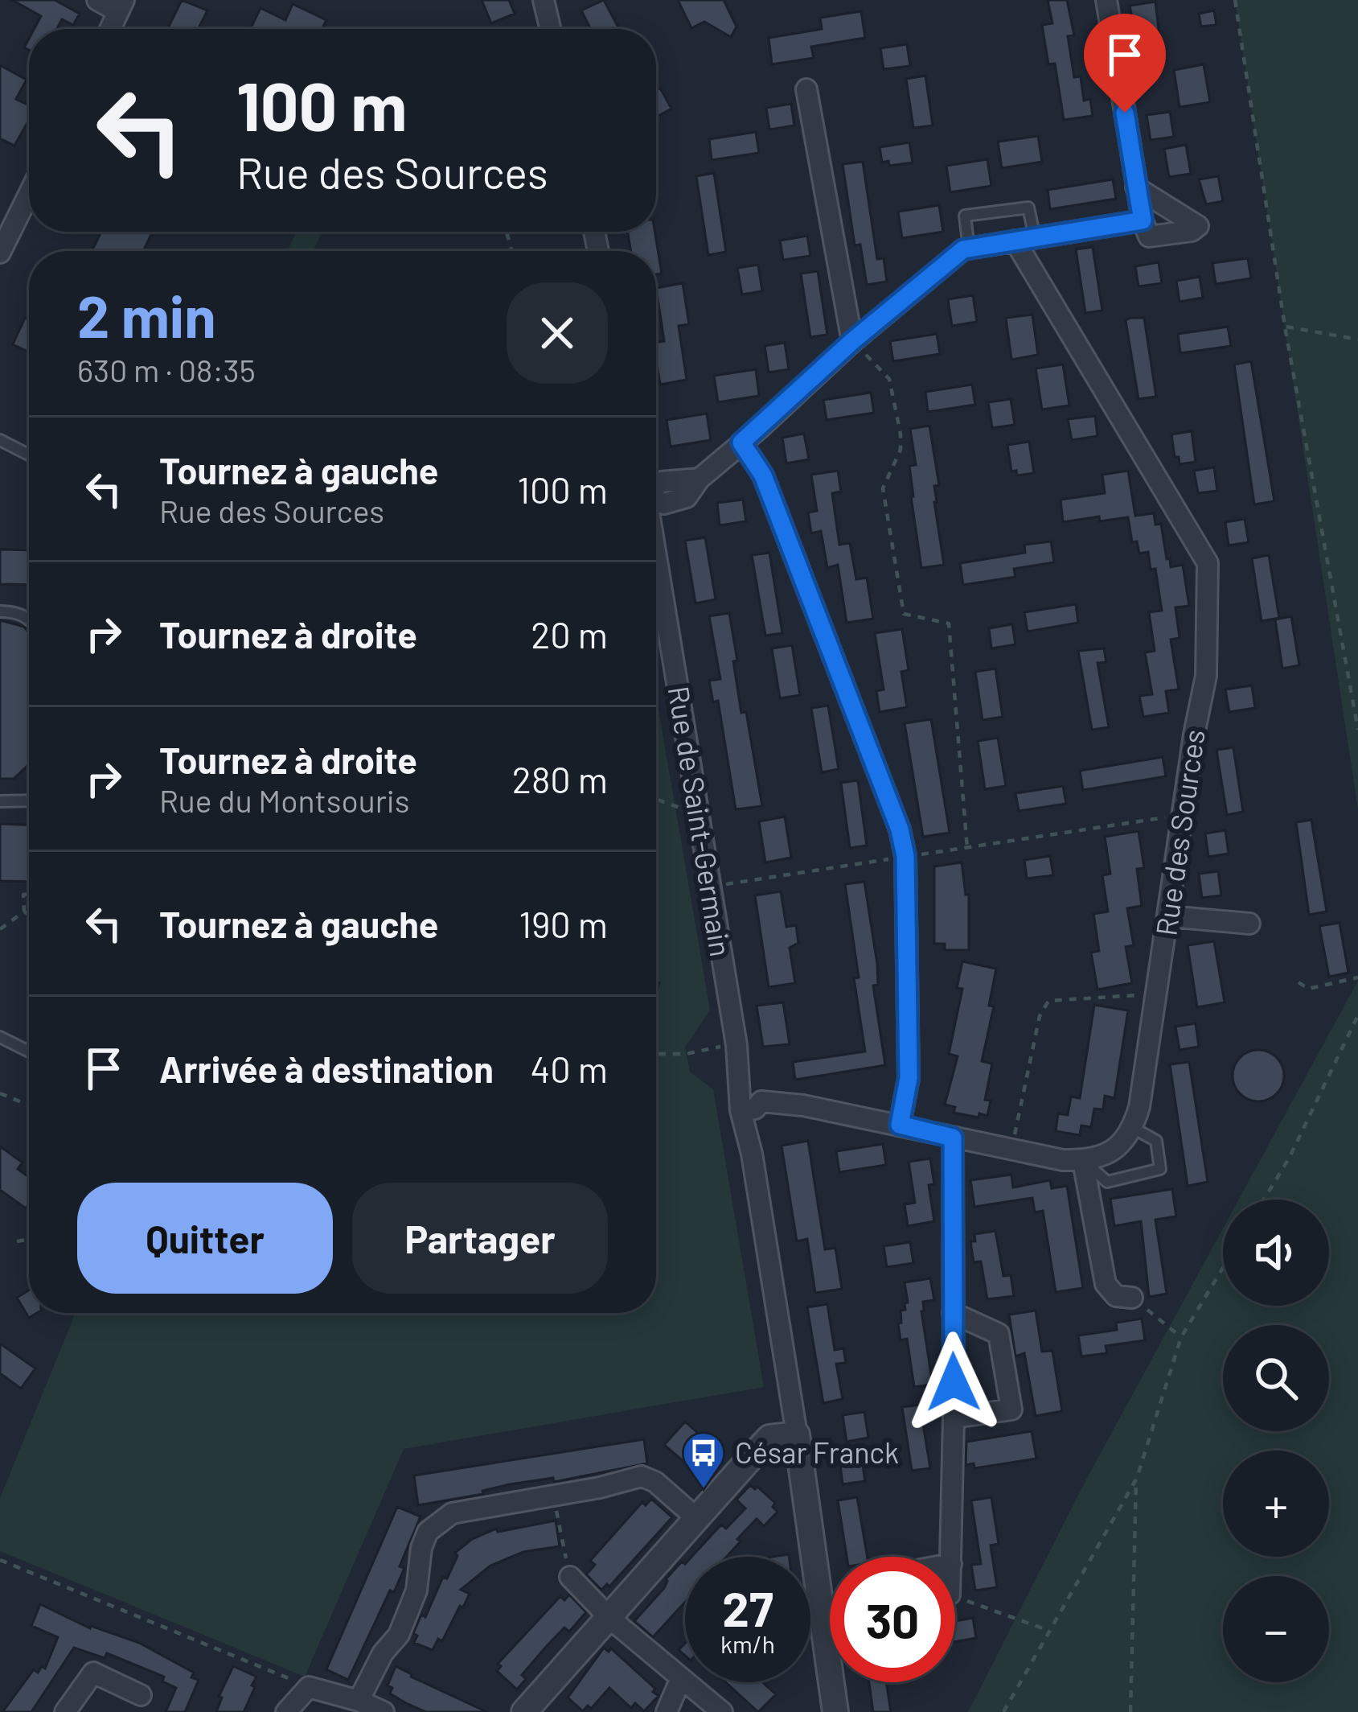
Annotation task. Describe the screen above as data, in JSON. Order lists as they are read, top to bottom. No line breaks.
{"streets":{"street":["Rue de Saint-Germain","Rue des Sources"]},"places":{"bus stop":["César Franck"]},"page":{"turn":["100 m","Rue des Sources"],"heading":["2 min","630 m · 08:35"],"list":[{"name":"Tournez à gauche","note":"Rue des Sources","value":"100 m"},{"name":"Tournez à droite","value":"20 m"},{"name":"Tournez à droite","note":"Rue du Montsouris","value":"280 m"},{"name":"Tournez à gauche","value":"190 m"},{"name":"Arrivée à destination","value":"40 m"}],"buttons":["Quitter","Partager"],"map_buttons":["+","−"],"speed":"27 km/h","limit":"30"}}
